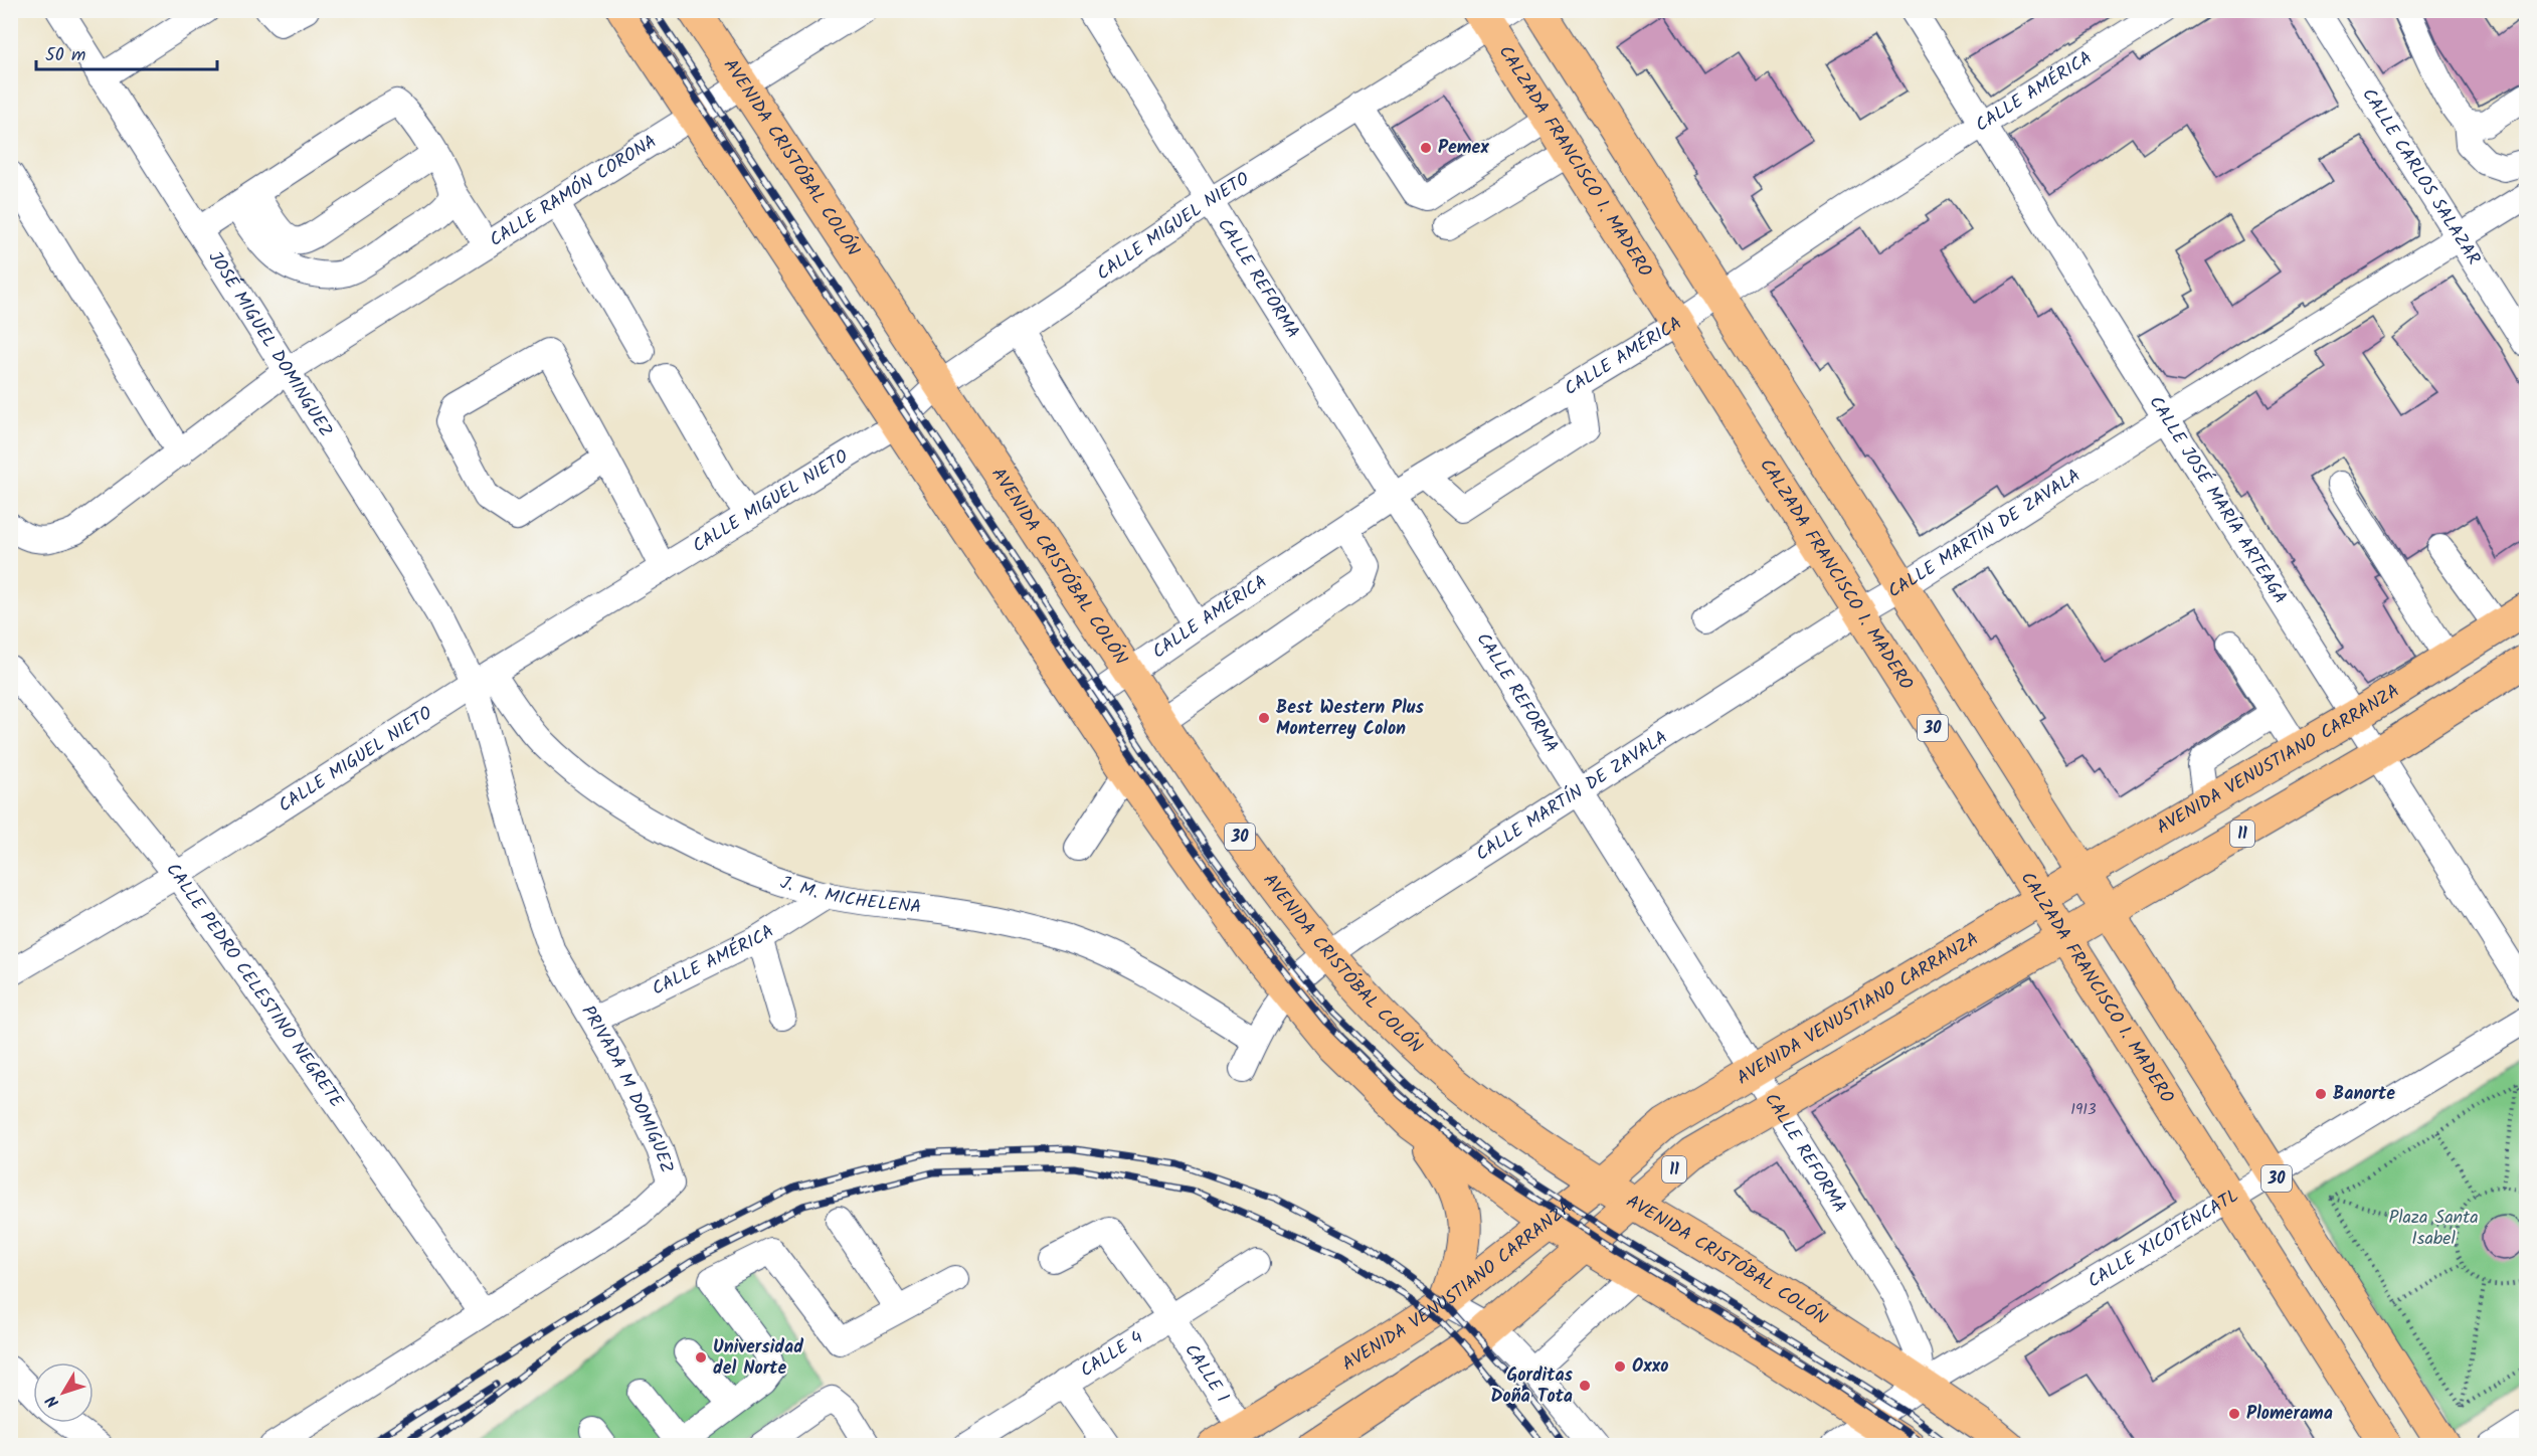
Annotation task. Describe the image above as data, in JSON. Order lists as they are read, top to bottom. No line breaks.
{"streets":{"main road":["AVENIDA CRISTÓBAL COLÓN","CALZADA FRANCISCO I. MADERO","30","AVENIDA VENUSTIANO CARRANZA","11"],"street":["CALLE AMÉRICA","CALLE CARLOS SALAZAR","CALLE RAMÓN CORONA","CALLE MIGUEL NIETO","CALLE REFORMA","JOSÉ MIGUEL DOMINGUEZ","CALLE JOSÉ MARÍA ARTEAGA","CALLE MARTÍN DE ZAVALA","J. M. MICHELENA","CALLE PEDRO CELESTINO NEGRETE","PRIVADA M DOMIGUEZ","CALLE XICOTÉNCATL","CALLE 4","CALLE 1"]},"crossings":[["CALLE AMÉRICA","AVENIDA CRISTÓBAL COLÓN"],["CALLE AMÉRICA","CALZADA FRANCISCO I. MADERO"],["CALLE AMÉRICA","CALLE REFORMA"],["CALLE AMÉRICA","CALLE JOSÉ MARÍA ARTEAGA"],["CALLE AMÉRICA","30"],["CALLE AMÉRICA","J. M. MICHELENA"],["CALLE AMÉRICA","PRIVADA M DOMIGUEZ"],["AVENIDA CRISTÓBAL COLÓN","CALLE RAMÓN CORONA"],["AVENIDA CRISTÓBAL COLÓN","CALLE MIGUEL NIETO"],["AVENIDA CRISTÓBAL COLÓN","CALLE REFORMA"],["AVENIDA CRISTÓBAL COLÓN","CALLE MARTÍN DE ZAVALA"],["AVENIDA CRISTÓBAL COLÓN","AVENIDA VENUSTIANO CARRANZA"],["AVENIDA CRISTÓBAL COLÓN","11"],["AVENIDA CRISTÓBAL COLÓN","CALLE XICOTÉNCATL"],["CALZADA FRANCISCO I. MADERO","CALLE MIGUEL NIETO"],["CALZADA FRANCISCO I. MADERO","CALLE MARTÍN DE ZAVALA"],["CALZADA FRANCISCO I. MADERO","AVENIDA VENUSTIANO CARRANZA"],["CALZADA FRANCISCO I. MADERO","11"],["CALZADA FRANCISCO I. MADERO","CALLE XICOTÉNCATL"],["CALLE CARLOS SALAZAR","CALLE MARTÍN DE ZAVALA"],["CALLE RAMÓN CORONA","JOSÉ MIGUEL DOMINGUEZ"],["CALLE MIGUEL NIETO","CALLE REFORMA"],["CALLE MIGUEL NIETO","JOSÉ MIGUEL DOMINGUEZ"],["CALLE MIGUEL NIETO","J. M. MICHELENA"],["CALLE MIGUEL NIETO","CALLE PEDRO CELESTINO NEGRETE"],["CALLE MIGUEL NIETO","PRIVADA M DOMIGUEZ"],["CALLE REFORMA","CALLE MARTÍN DE ZAVALA"],["CALLE REFORMA","AVENIDA VENUSTIANO CARRANZA"],["CALLE REFORMA","11"],["CALLE REFORMA","CALLE XICOTÉNCATL"],["JOSÉ MIGUEL DOMINGUEZ","J. M. MICHELENA"],["JOSÉ MIGUEL DOMINGUEZ","PRIVADA M DOMIGUEZ"],["CALLE JOSÉ MARÍA ARTEAGA","CALLE MARTÍN DE ZAVALA"],["CALLE JOSÉ MARÍA ARTEAGA","AVENIDA VENUSTIANO CARRANZA"],["CALLE JOSÉ MARÍA ARTEAGA","11"],["CALLE MARTÍN DE ZAVALA","30"],["CALLE MARTÍN DE ZAVALA","J. M. MICHELENA"],["30","AVENIDA VENUSTIANO CARRANZA"],["30","11"],["30","CALLE XICOTÉNCATL"],["AVENIDA VENUSTIANO CARRANZA","CALLE 1"],["J. M. MICHELENA","PRIVADA M DOMIGUEZ"],["CALLE PEDRO CELESTINO NEGRETE","PRIVADA M DOMIGUEZ"],["CALLE 4","CALLE 1"]],"parks":["Plaza Santa Isabel"],"places":["Pemex","Best Western Plus Monterrey Colon","Banorte","Universidad del Norte","Oxxo","Gorditas Doña Tota","Plomerama"],"house_numbers":["1913"],"scale_bar":"50 m","north":"bottom left"}
